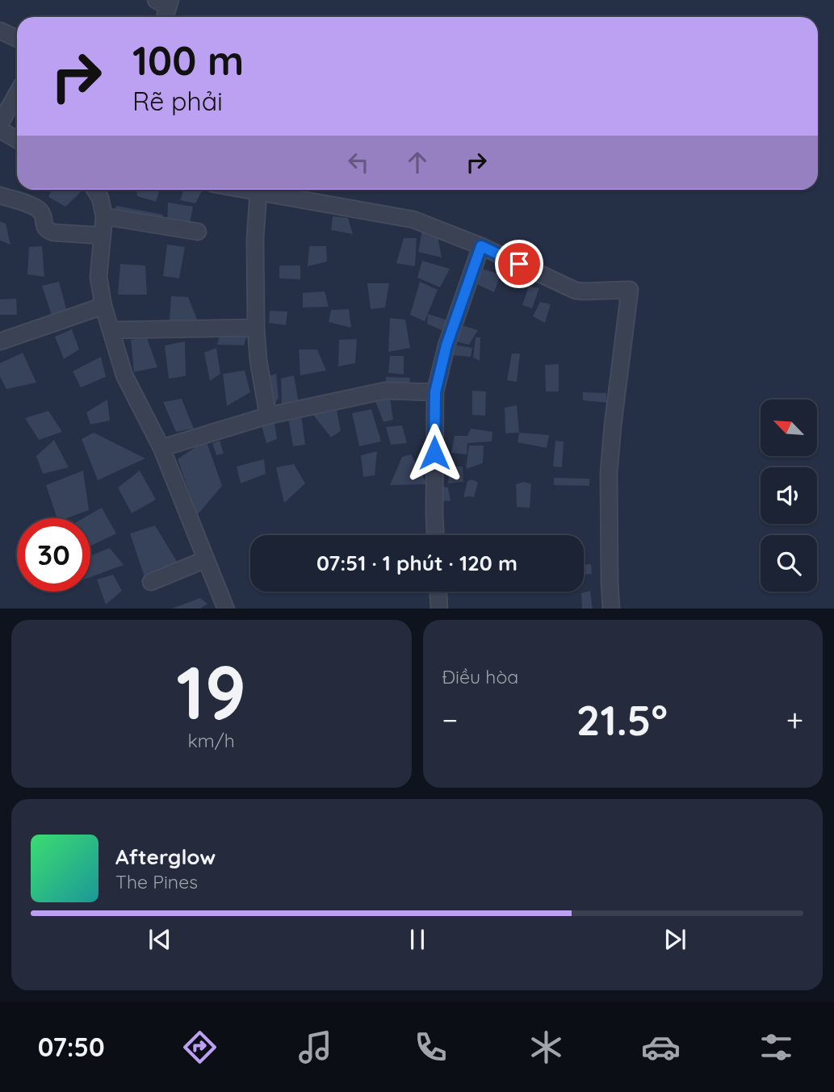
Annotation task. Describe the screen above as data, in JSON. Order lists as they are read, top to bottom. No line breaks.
{"north":"top left","page":{"turn":["100 m","Rẽ phải"],"limit":"30","trip":"07:51 · 1 phút · 120 m","tile":[["19","km/h"],"Điều hòa"],"heat":["−","21.5°","+"],"song":["Afterglow","The Pines"],"tabs":"07:50"}}
